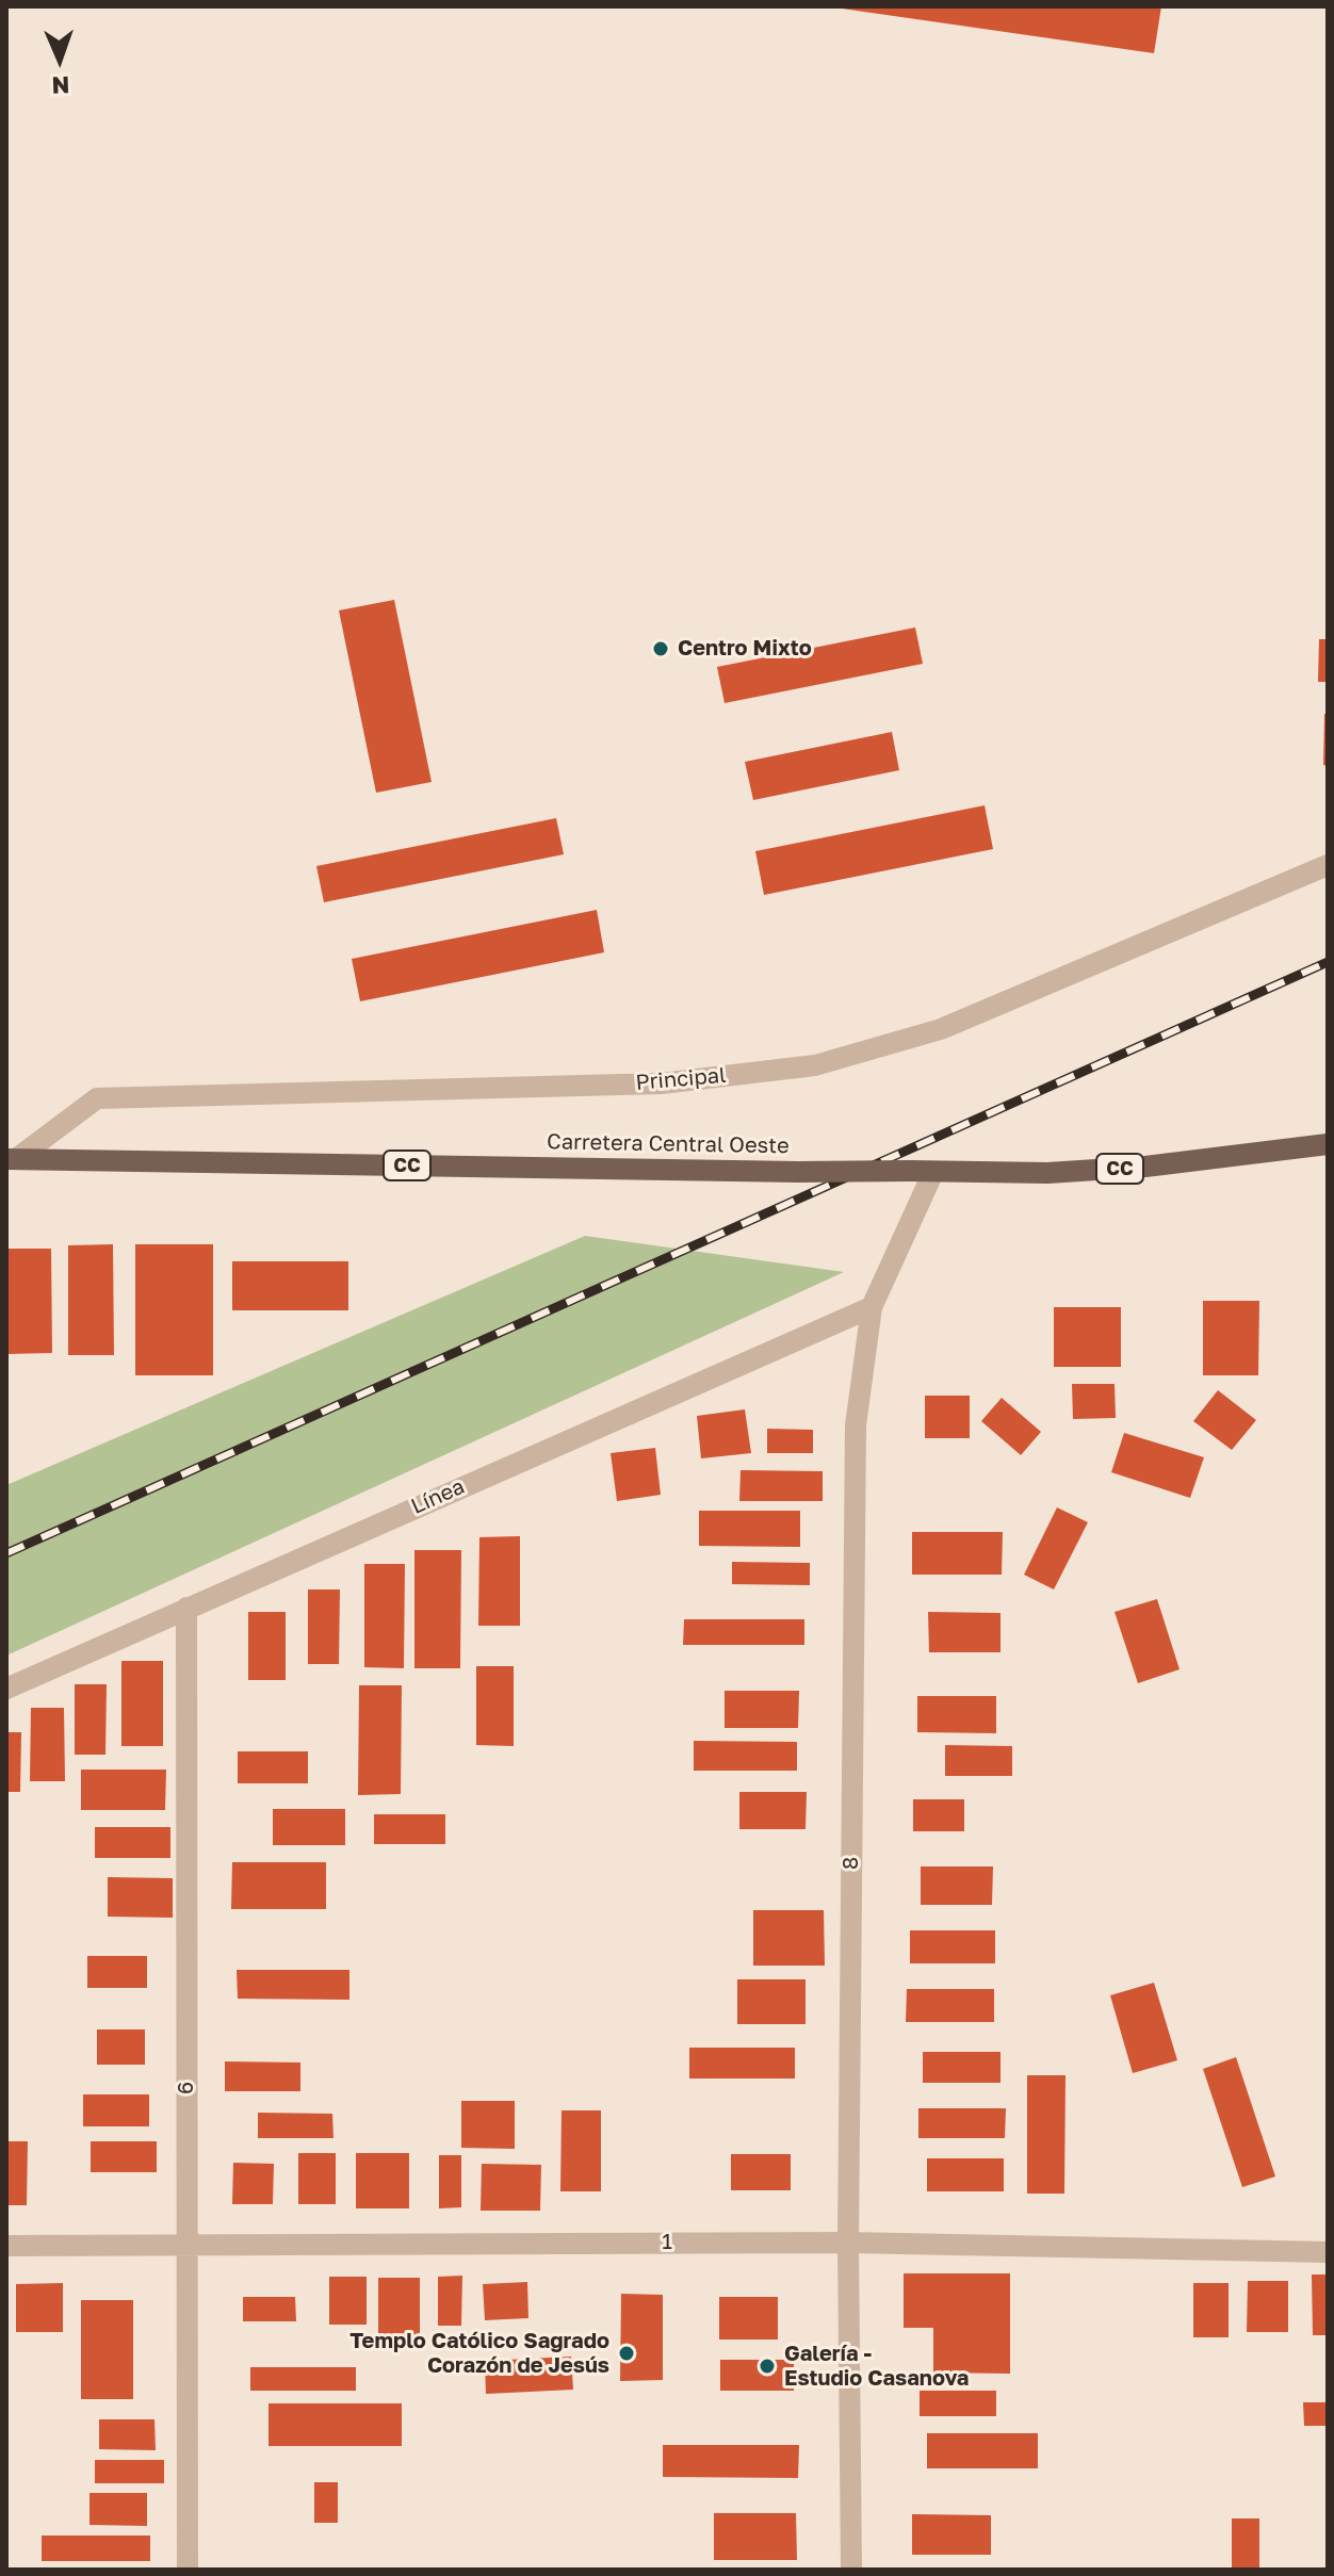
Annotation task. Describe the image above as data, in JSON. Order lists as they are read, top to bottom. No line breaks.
{"streets":{"main road":["Carretera Central Oeste","CC"],"street":["Principal","Línea","8","6","1"]},"crossings":[["Principal","Carretera Central Oeste"],["Carretera Central Oeste","8"],["Línea","8"],["Línea","6"],["8","1"],["6","1"]],"places":["Centro Mixto","Templo Católico Sagrado Corazón de Jesús","Galería - Estudio Casanova"],"north":"bottom"}
